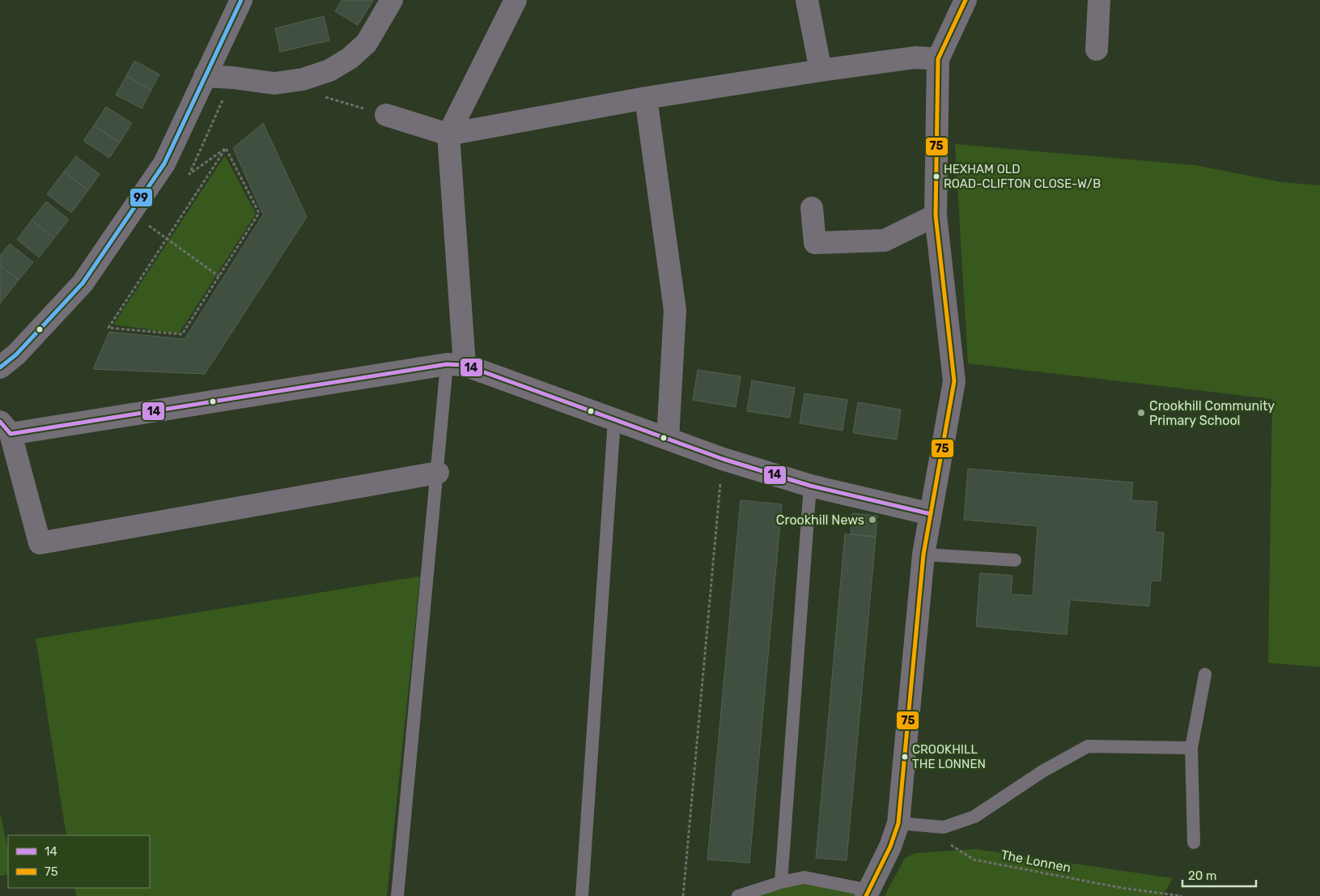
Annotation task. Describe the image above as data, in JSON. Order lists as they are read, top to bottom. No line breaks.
{"streets":{"path":["The Lonnen"]},"places":["HEXHAM OLD ROAD-CLIFTON CLOSE-W/B","Crookhill Community Primary School","Crookhill News","CROOKHILL THE LONNEN"],"lines":["transit line 75","transit line 99","transit line 14"],"legend":["14","75"],"scale_bar":"20 m"}
